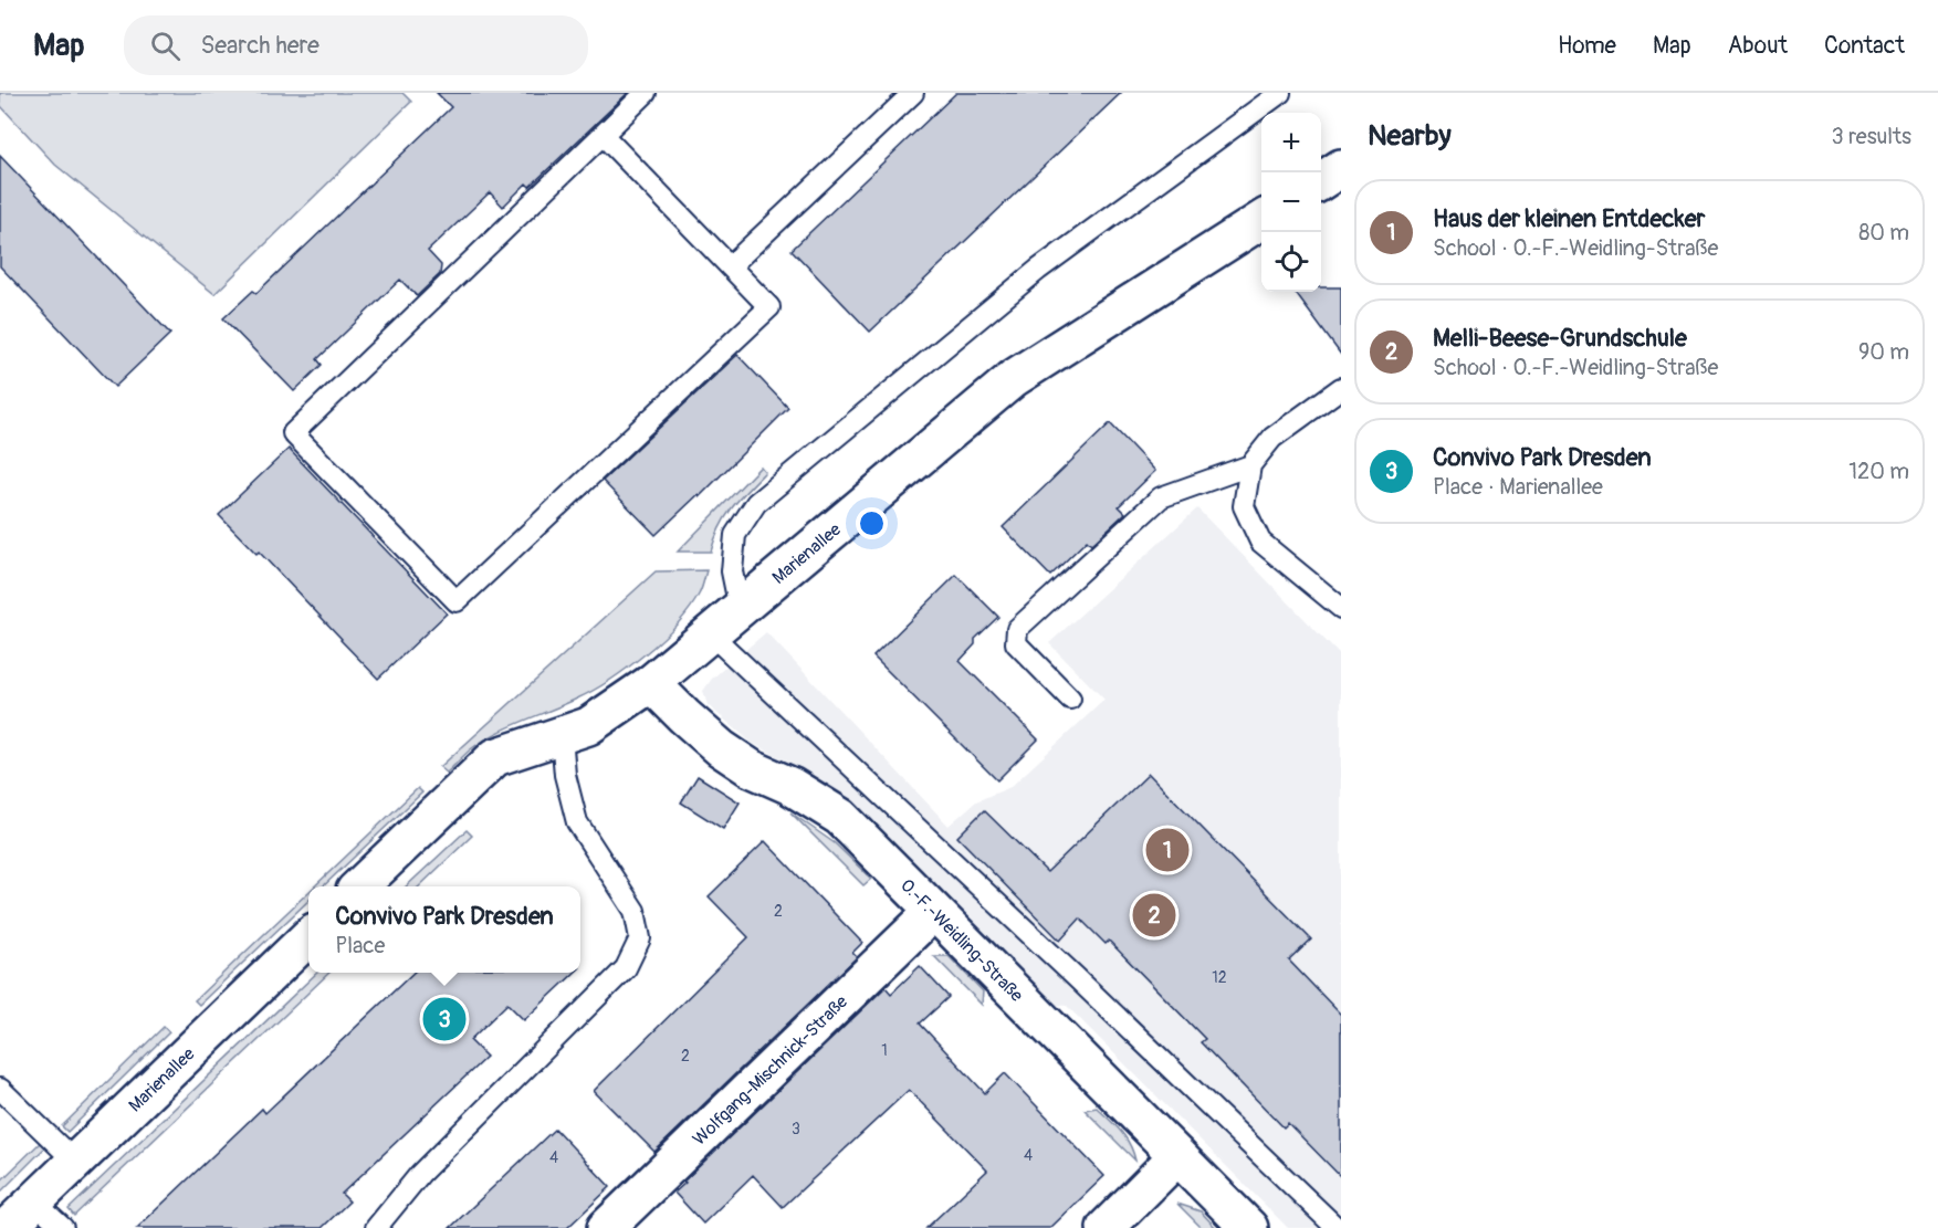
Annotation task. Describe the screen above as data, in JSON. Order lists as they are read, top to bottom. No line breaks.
{"streets":{"street":["Marienallee","O.-F.-Weidling-Straße","Wolfgang-Mischnick-Straße"]},"crossings":[["Marienallee","O.-F.-Weidling-Straße"],["O.-F.-Weidling-Straße","Wolfgang-Mischnick-Straße"]],"house_numbers":["2","12","1","2","3","4","4"],"page":{"header":"Map","search":"Search here","nav":["Home","Map","About","Contact"],"heading":["Nearby","3 results"],"map_buttons":["+","−"],"list":[{"mark":"1","name":"Haus der kleinen Entdecker","note":"School · O.-F.-Weidling-Straße","value":"80 m"},{"mark":"2","name":"Melli-Beese-Grundschule","note":"School · O.-F.-Weidling-Straße","value":"90 m"},{"mark":"3","name":"Convivo Park Dresden","note":"Place · Marienallee","value":"120 m"}],"pins":["1","2","3"],"popup":["Convivo Park Dresden","Place"]}}
